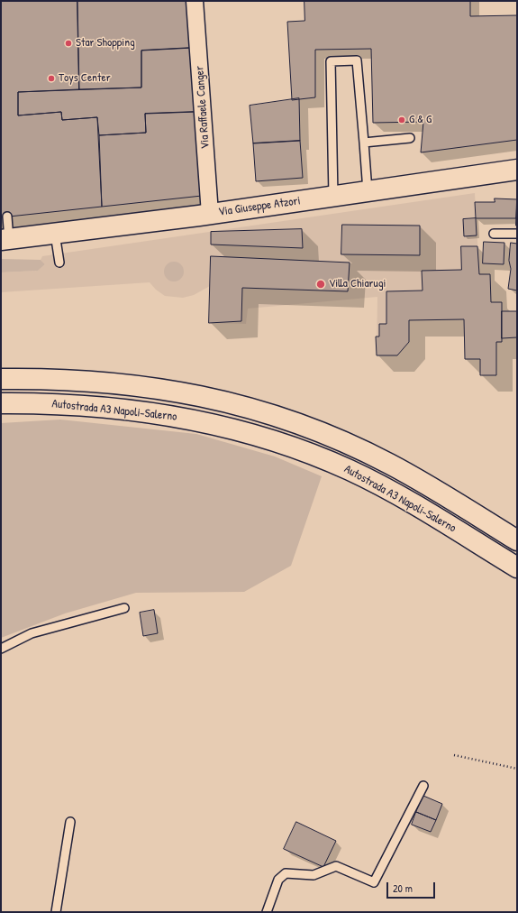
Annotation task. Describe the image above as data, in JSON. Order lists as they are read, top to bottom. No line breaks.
{"streets":{"main road":["Via Giuseppe Atzori","Autostrada A3 Napoli-Salerno"],"street":["Via Raffaele Canger"]},"crossings":[["Via Raffaele Canger","Via Giuseppe Atzori"]],"places":["Star Shopping","Toys Center","G & G","Villa Chiarugi"],"scale_bar":"20 m"}
